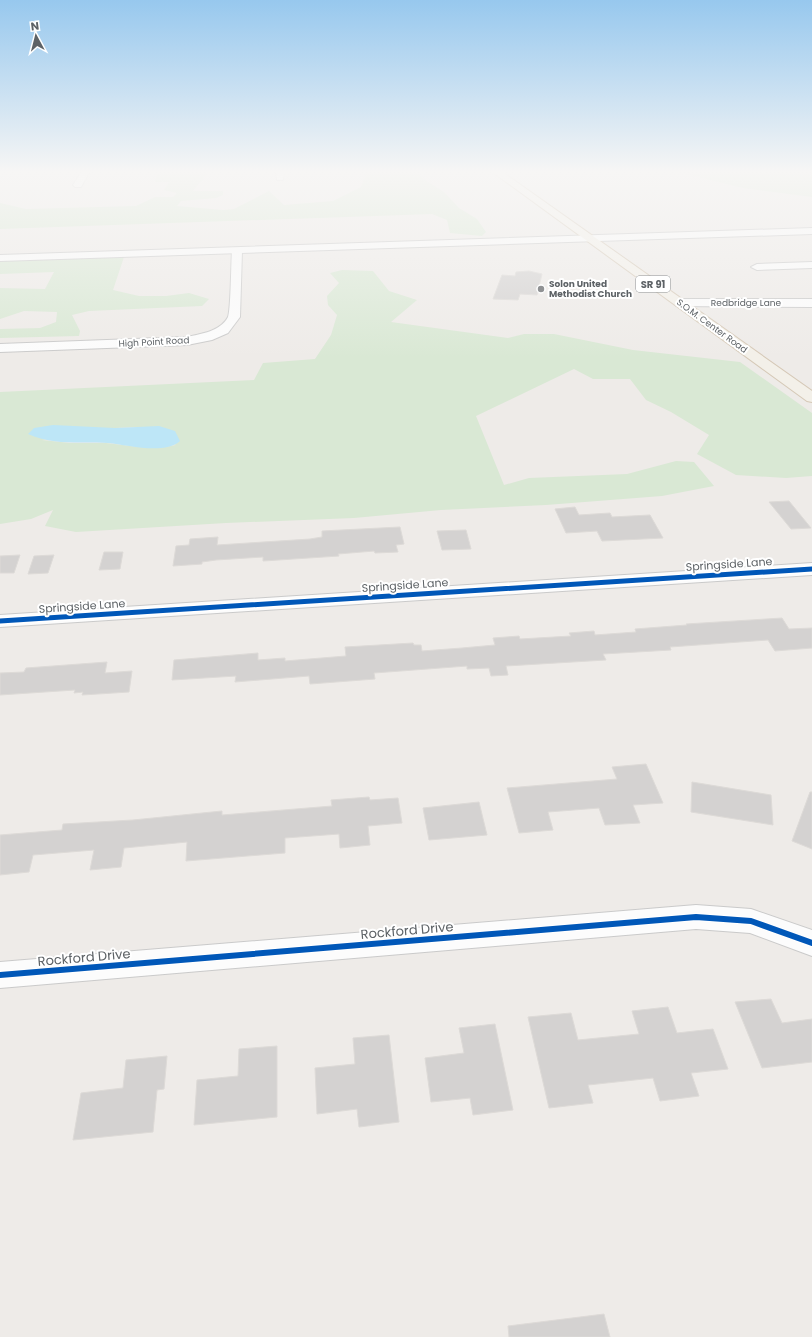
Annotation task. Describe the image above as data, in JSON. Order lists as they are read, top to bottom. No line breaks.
{"streets":{"main road":["SR 91","S.O.M. Center Road"],"street":["Redbridge Lane","High Point Road","Springside Lane","Rockford Drive"]},"crossings":[["Redbridge Lane","S.O.M. Center Road"]],"places":["Solon United Methodist Church"],"north":"top"}
